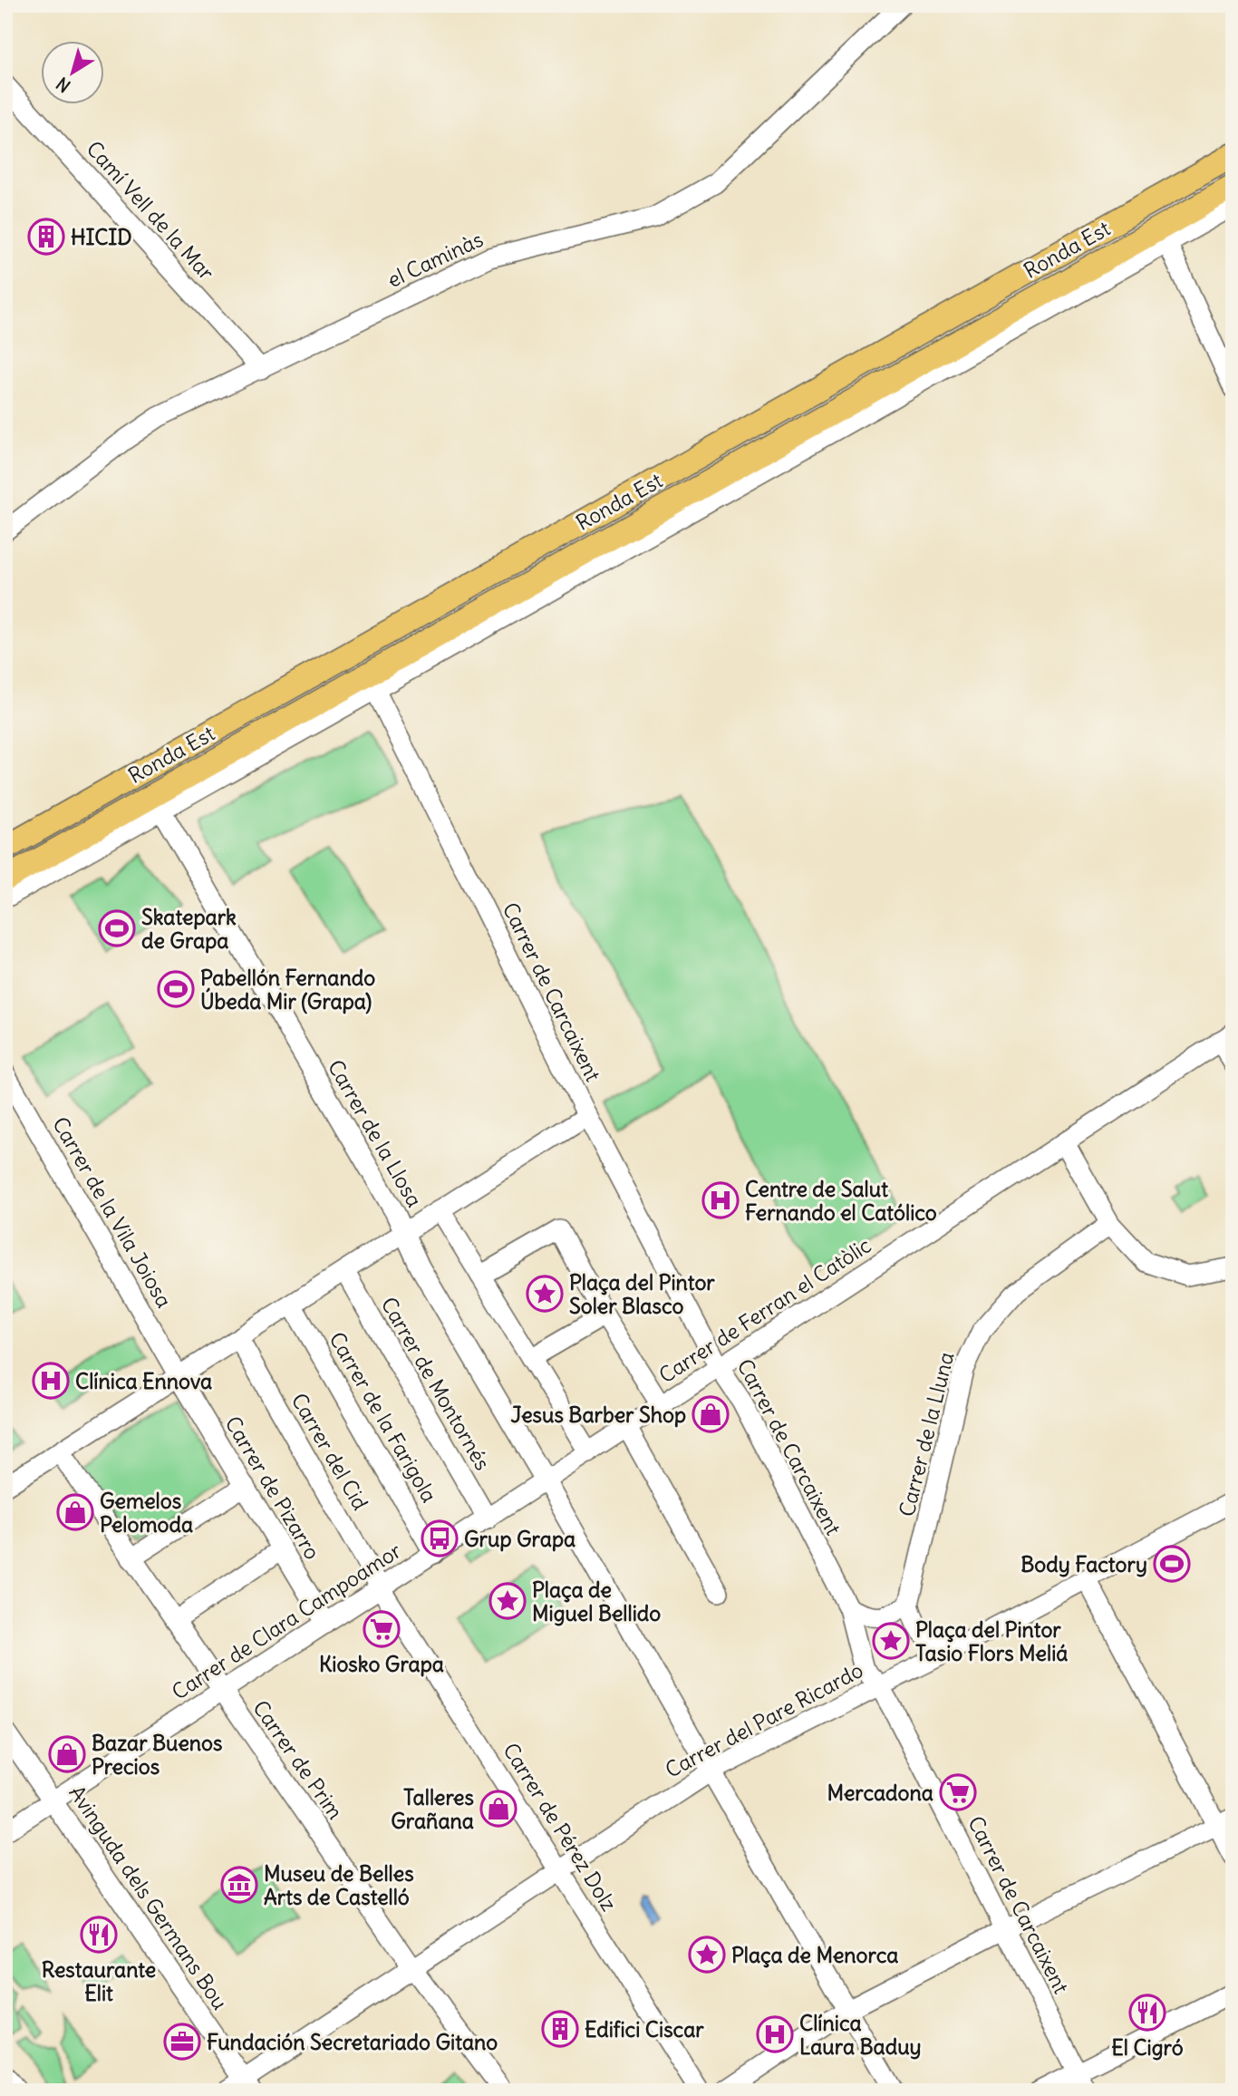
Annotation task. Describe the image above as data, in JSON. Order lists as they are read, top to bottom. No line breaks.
{"streets":{"main road":["Ronda Est"],"street":["Camí Vell de la Mar","el Caminàs","Carrer de Carcaixent","Carrer de la Llosa","Carrer de la Vila Joiosa","Carrer de Ferran el Catòlic","Carrer de Montornés","Carrer de la Farigola","Carrer de la Lluna","Carrer del Cid","Carrer de Pizarro","Carrer de Clara Campoamor","Carrer del Pare Ricardo","Carrer de Prim","Carrer de Pérez Dolz","Avinguda dels Germans Bou"]},"crossings":[["Camí Vell de la Mar","el Caminàs"],["Carrer de Carcaixent","Carrer de Ferran el Catòlic"],["Carrer de Carcaixent","Carrer del Pare Ricardo"],["Carrer de la Llosa","Carrer de Ferran el Catòlic"],["Carrer de la Llosa","Carrer de Clara Campoamor"],["Carrer de la Llosa","Carrer del Pare Ricardo"],["Carrer de la Vila Joiosa","Carrer de Pizarro"],["Carrer de Ferran el Catòlic","Carrer de Clara Campoamor"],["Carrer de Montornés","Carrer de Clara Campoamor"],["Carrer de la Farigola","Carrer de Clara Campoamor"],["Carrer del Cid","Carrer de Clara Campoamor"],["Carrer del Cid","Carrer de Pérez Dolz"],["Carrer de Pizarro","Carrer de Clara Campoamor"],["Carrer de Clara Campoamor","Carrer de Prim"],["Carrer de Clara Campoamor","Carrer de Pérez Dolz"],["Carrer de Clara Campoamor","Avinguda dels Germans Bou"],["Carrer del Pare Ricardo","Carrer de Prim"],["Carrer del Pare Ricardo","Carrer de Pérez Dolz"],["Carrer del Pare Ricardo","Avinguda dels Germans Bou"]],"places":{"building":["HICID","Edifici Ciscar"],"sports":["Skatepark de Grapa","Pabellón Fernando Úbeda Mir (Grapa)","Body Factory"],"hospital":["Centre de Salut Fernando el Católico","Clínica Ennova","Clínica Laura Baduy"],"place":["Plaça del Pintor Soler Blasco","Plaça de Miguel Bellido","Plaça del Pintor Tasio Flors Meliá","Plaça de Menorca"],"shop":["Jesus Barber Shop","Gemelos Pelomoda","Bazar Buenos Precios","Talleres Grañana"],"bus stop":["Grup Grapa"],"supermarket":["Kiosko Grapa","Mercadona"],"museum":["Museu de Belles Arts de Castelló"],"restaurant":["Restaurante Elit","El Cigró"],"office":["Fundación Secretariado Gitano"]},"north":"bottom left"}
